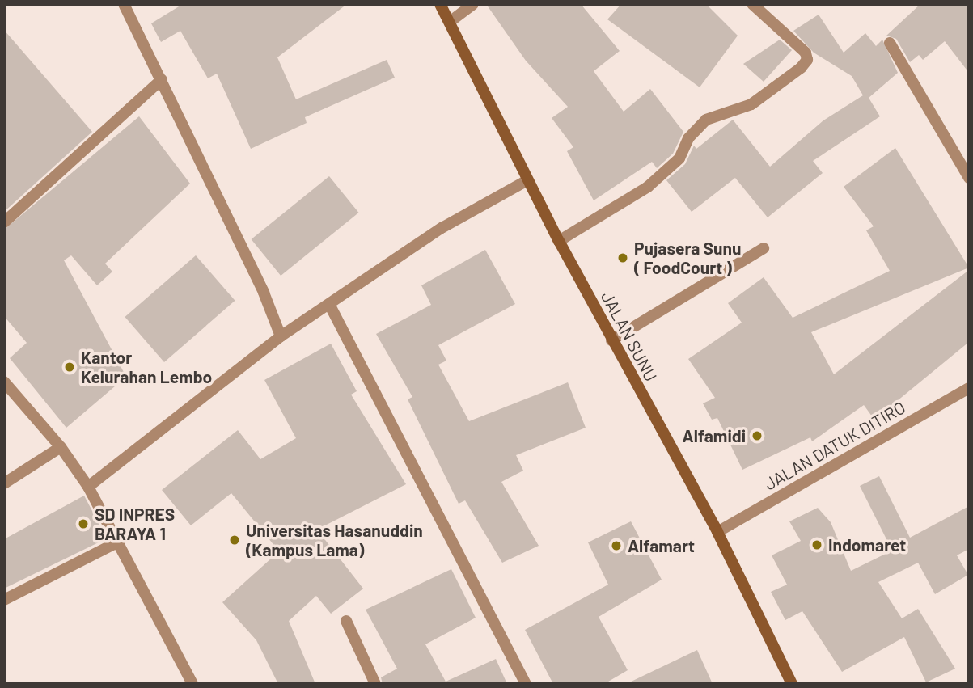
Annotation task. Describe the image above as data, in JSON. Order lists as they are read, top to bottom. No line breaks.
{"streets":{"main road":["JALAN SUNU"],"street":["JALAN DATUK DITIRO"]},"crossings":[["JALAN SUNU","JALAN DATUK DITIRO"]],"places":["Pujasera Sunu ( FoodCourt )","Kantor Kelurahan Lembo","Alfamidi","SD INPRES BARAYA 1","Universitas Hasanuddin (Kampus Lama)","Indomaret","Alfamart"]}
